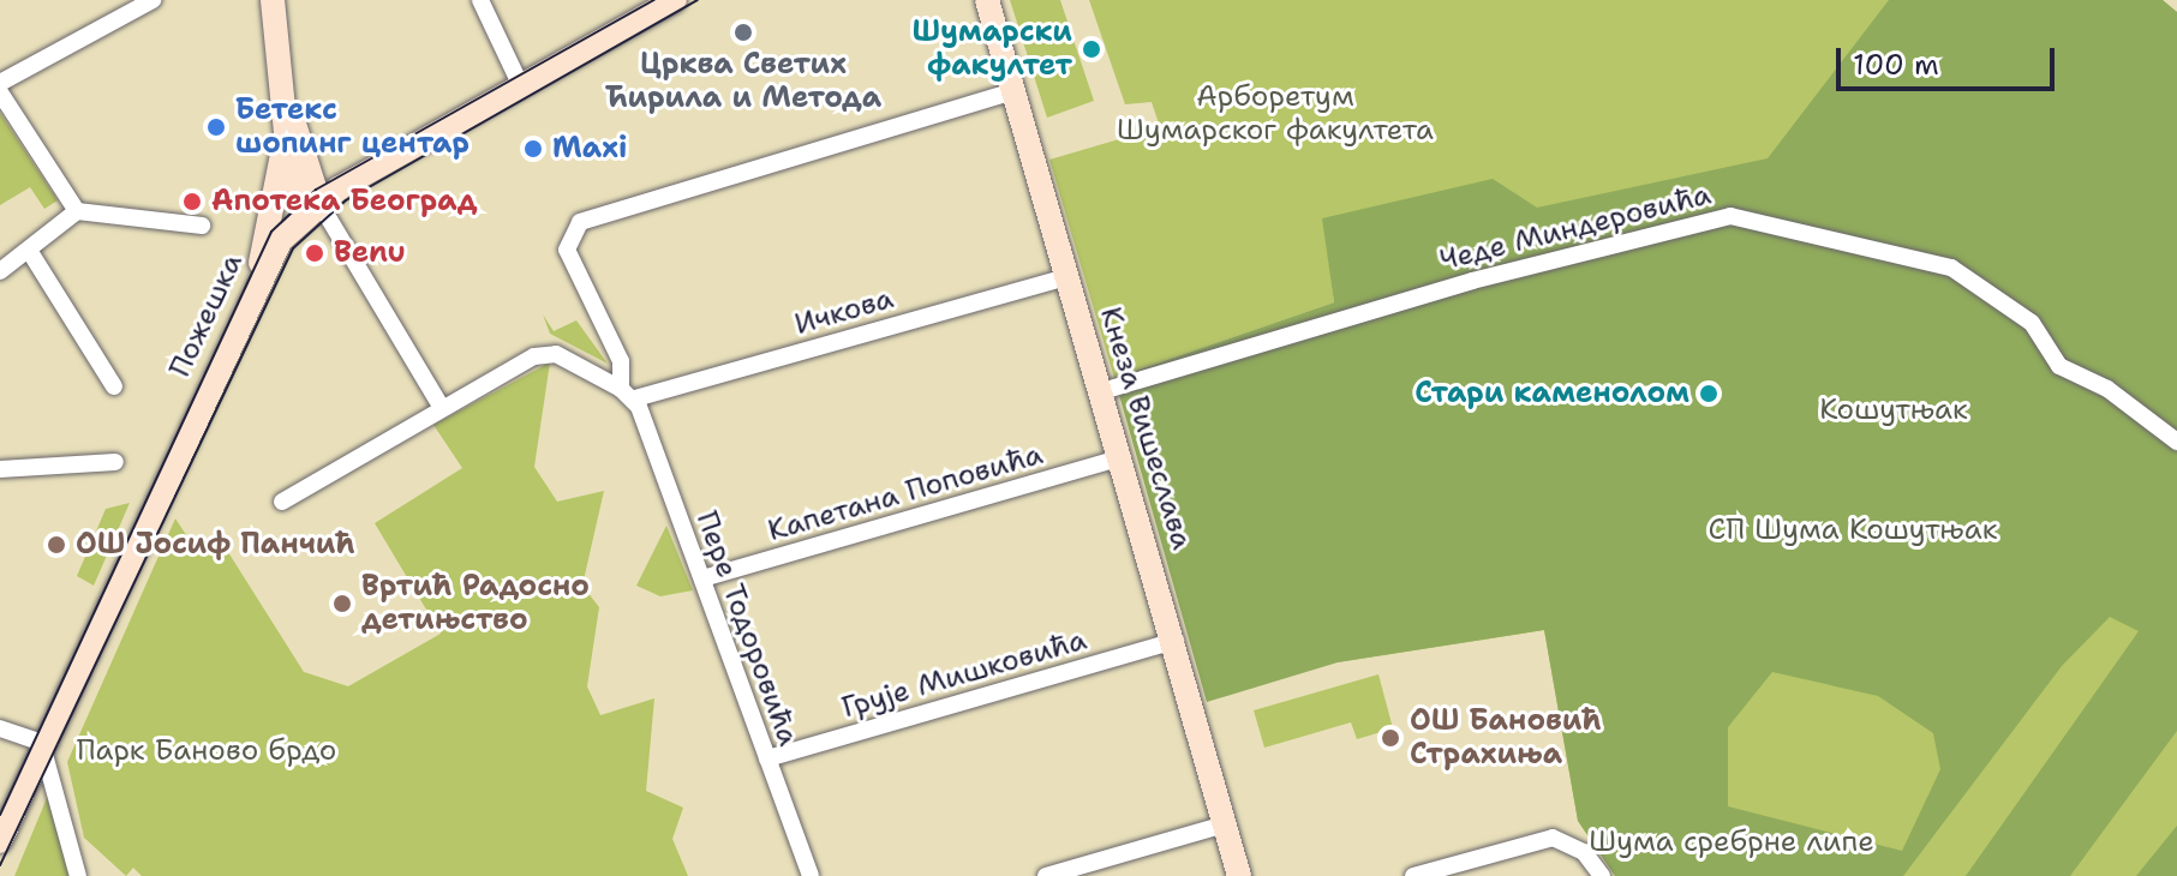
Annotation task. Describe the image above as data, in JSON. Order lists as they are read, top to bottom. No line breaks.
{"streets":{"main road":["Пожешка","Кнеза Вишеслава"],"street":["Чеде Миндеровића","Ичкова","Капетана Поповића","Пере Тодоровића","Грује Мишковића"]},"crossings":[["Чеде Миндеровића","Кнеза Вишеслава"],["Ичкова","Кнеза Вишеслава"],["Ичкова","Пере Тодоровића"],["Кнеза Вишеслава","Капетана Поповића"],["Кнеза Вишеслава","Пере Тодоровића"],["Кнеза Вишеслава","Грује Мишковића"],["Капетана Поповића","Пере Тодоровића"],["Пере Тодоровића","Грује Мишковића"]],"parks":["Арборетум Шумарског факултета","Кошутњак","СП Шума Кошутњак","Парк Баново брдо","Шума сребрне липе"],"places":["Црква Светих Ћирила и Метода","Шумарски факултет","Бетекс шопинг центар","Maxi","Апотека Београд","Benu","Стари каменолом","ОШ Јосиф Панчић","Вртић Радосно детињство","ОШ Бановић Страхиња"],"scale_bar":"100 m"}
